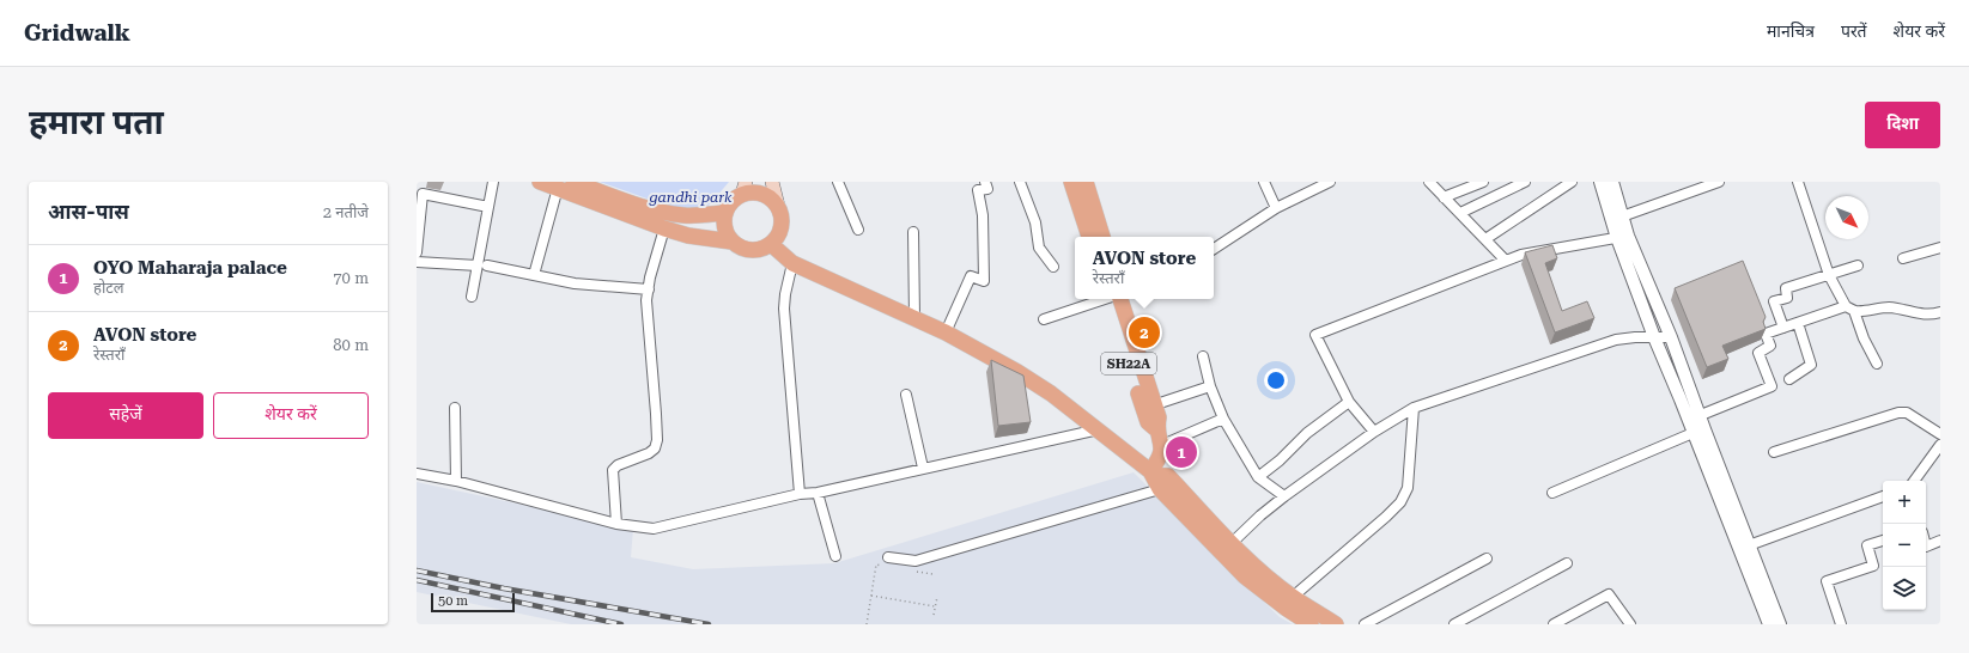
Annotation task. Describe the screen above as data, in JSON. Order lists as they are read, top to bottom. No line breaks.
{"streets":{"main road":["SH22A"]},"parks":["gandhi park"],"scale_bar":"50 m","north":"bottom right","page":{"header":"Gridwalk","nav":["मानचित्र","परतें","शेयर करें"],"buttons":["दिशा",["सहेजें","शेयर करें"]],"title":"हमारा पता","heading":["आस-पास","2 नतीजे"],"popup":["AVON store","रेस्तराँ"],"list":[{"mark":"1","name":"OYO Maharaja palace","note":"होटल","value":"70 m"},{"mark":"2","name":"AVON store","note":"रेस्तराँ","value":"80 m"}],"pins":["2","1"],"map_buttons":["+","−"],"scale":"50 m"}}
